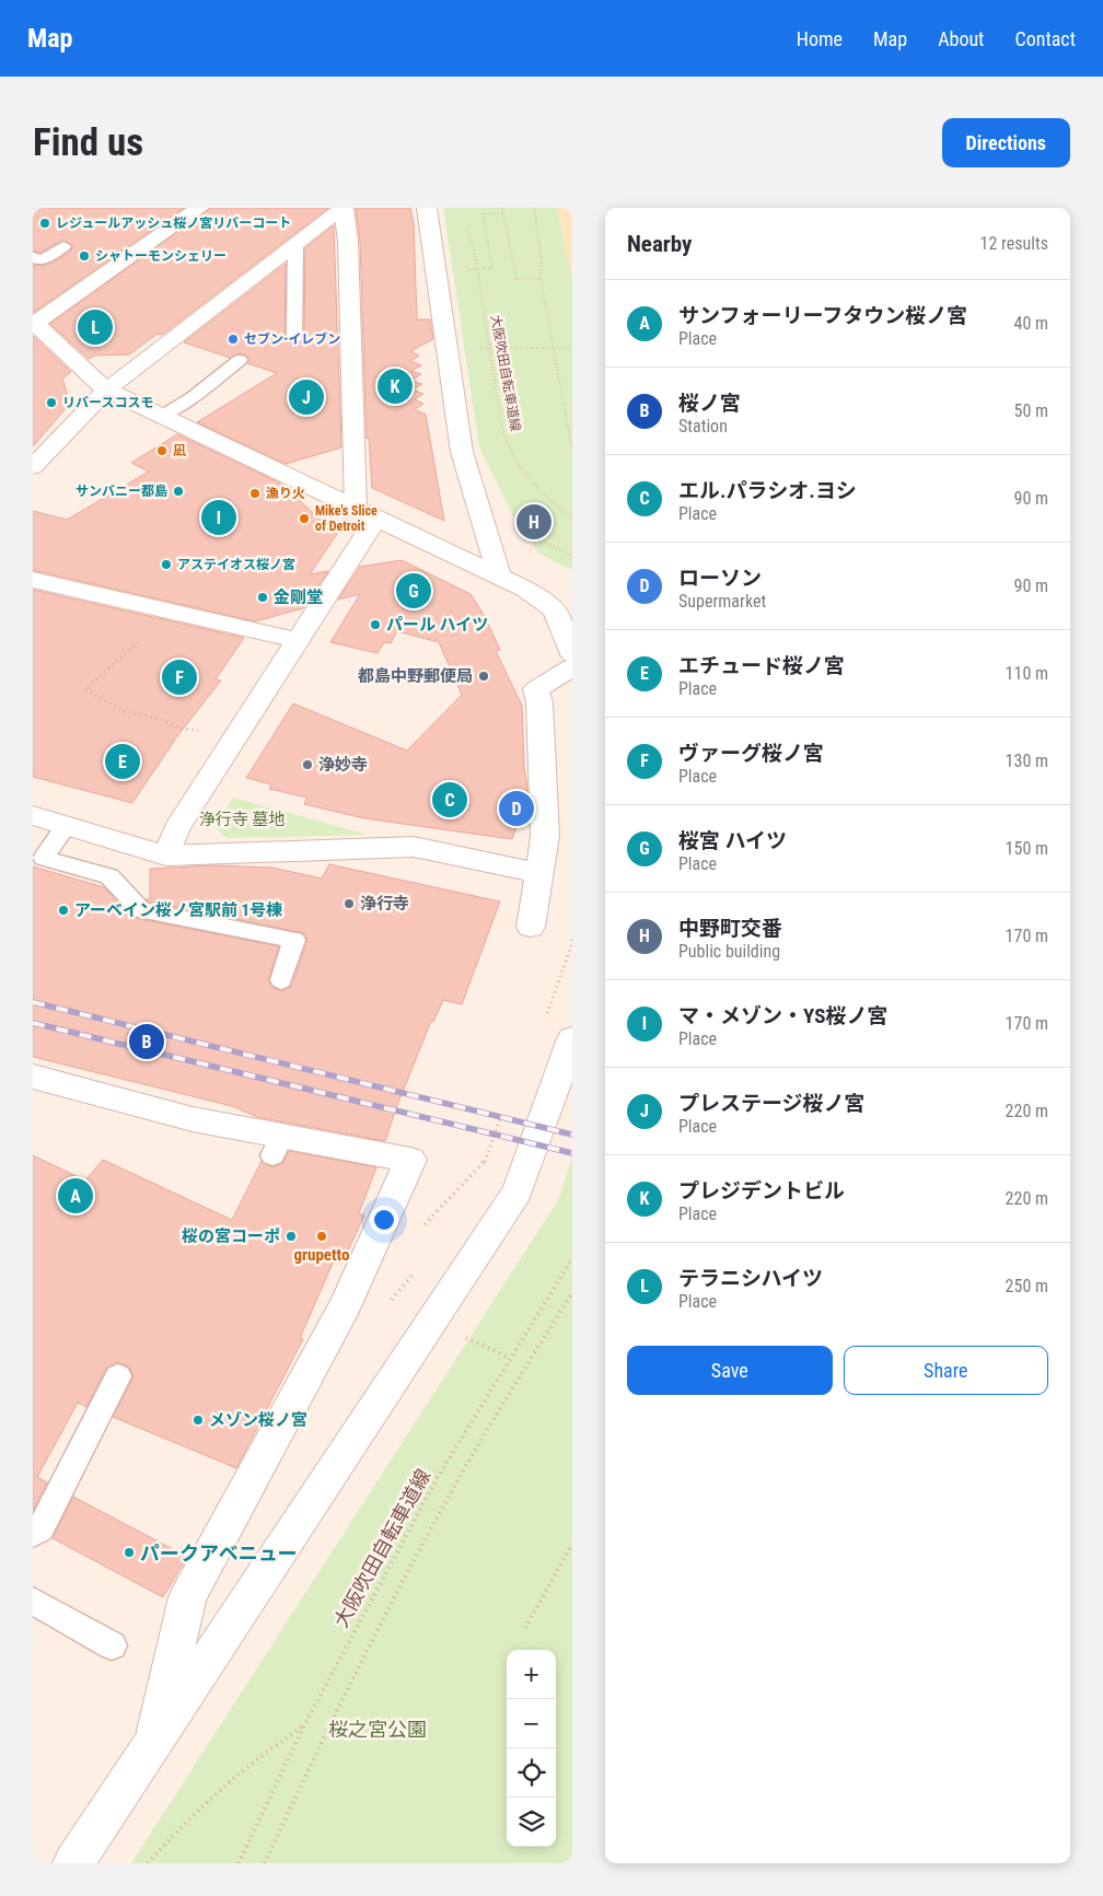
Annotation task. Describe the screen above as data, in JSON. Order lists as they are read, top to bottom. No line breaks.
{"streets":{"path":["大阪吹田自転車道線"]},"parks":["浄行寺 墓地","桜之宮公園"],"places":["レジュールアッシュ桜ノ宮リバーコート","シャトーモンシェリー","セブン-イレブン","リバースコスモ","凪","サンバニー都島","漁り火","Mike's Slice of Detroit","アステイオス桜ノ宮","金剛堂","パール ハイツ","都島中野郵便局","浄妙寺","浄行寺","アーベイン桜ノ宮駅前 1号棟","桜の宮コーポ","grupetto","メゾン桜ノ宮","パークアベニュー"],"page":{"header":"Map","nav":["Home","Map","About","Contact"],"buttons":["Directions",["Save","Share"]],"title":"Find us","heading":["Nearby","12 results"],"list":[{"mark":"A","name":"サンフォーリーフタウン桜ノ宮","note":"Place","value":"40 m"},{"mark":"B","name":"桜ノ宮","note":"Station","value":"50 m"},{"mark":"C","name":"エル.パラシオ.ヨシ","note":"Place","value":"90 m"},{"mark":"D","name":"ローソン","note":"Supermarket","value":"90 m"},{"mark":"E","name":"エチュード桜ノ宮","note":"Place","value":"110 m"},{"mark":"F","name":"ヴァーグ桜ノ宮","note":"Place","value":"130 m"},{"mark":"G","name":"桜宮 ハイツ","note":"Place","value":"150 m"},{"mark":"H","name":"中野町交番","note":"Public building","value":"170 m"},{"mark":"I","name":"マ・メゾン・YS桜ノ宮","note":"Place","value":"170 m"},{"mark":"J","name":"プレステージ桜ノ宮","note":"Place","value":"220 m"},{"mark":"K","name":"プレジデントビル","note":"Place","value":"220 m"},{"mark":"L","name":"テラニシハイツ","note":"Place","value":"250 m"}],"pins":["L","K","J","I","H","G","F","E","C","D","B","A"],"map_buttons":["+","−"]}}
